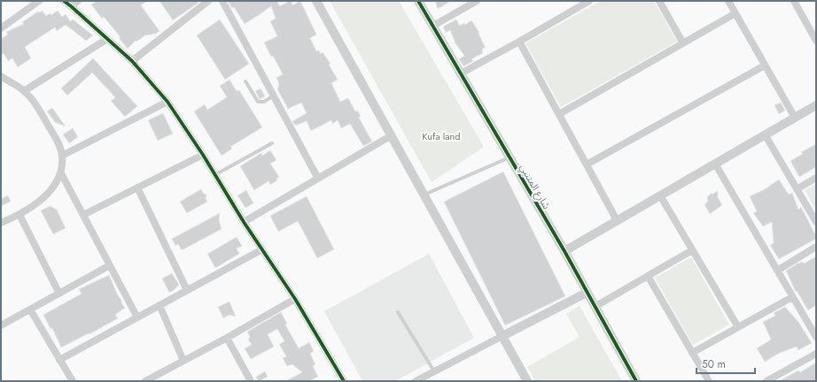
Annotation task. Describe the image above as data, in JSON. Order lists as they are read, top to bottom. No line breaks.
{"streets":{"street":["شارع المتنبي"]},"parks":["Kufa land"],"scale_bar":"50 m"}
